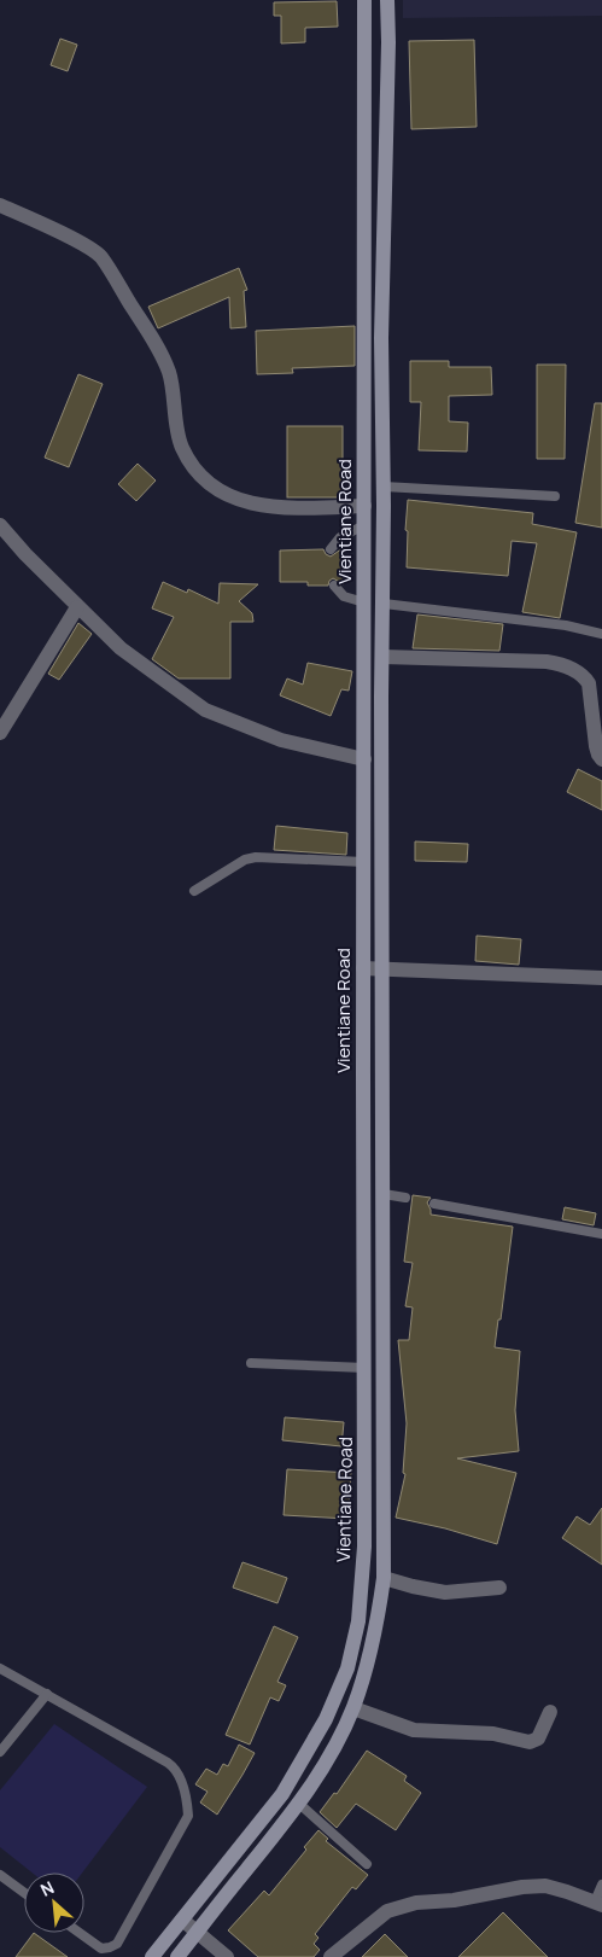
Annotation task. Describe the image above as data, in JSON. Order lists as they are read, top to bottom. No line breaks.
{"streets":{"main road":["Vientiane Road"]},"north":"top left"}
